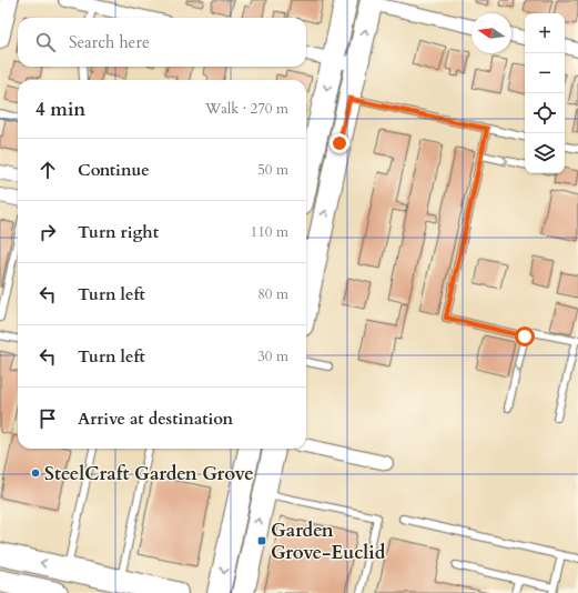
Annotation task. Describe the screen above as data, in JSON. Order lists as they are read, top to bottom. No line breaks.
{"places":{"other":["SteelCraft Garden Grove"],"transit":["Garden Grove-Euclid"]},"north":"left","page":{"map_buttons":["+","−"],"search":"Search here","heading":["4 min","Walk · 270 m"],"list":[["Continue","50 m"],["Turn right","110 m"],["Turn left","80 m"],["Turn left","30 m"],"Arrive at destination"]}}
